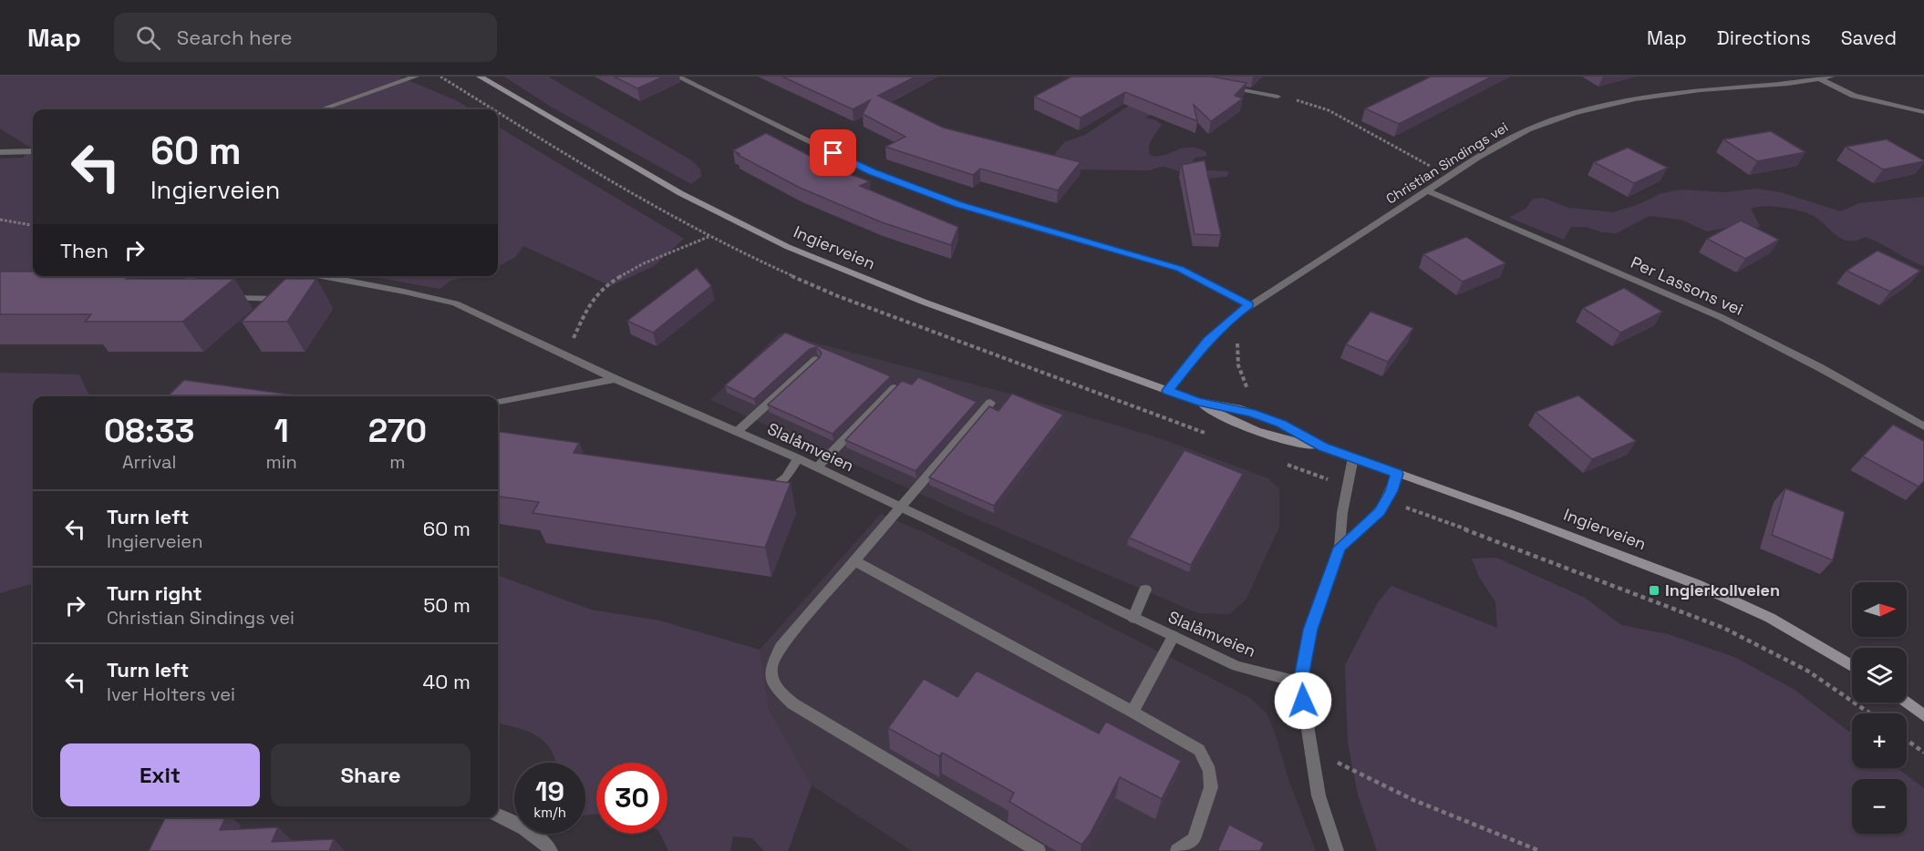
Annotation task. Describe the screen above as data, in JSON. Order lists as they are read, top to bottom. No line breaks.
{"streets":{"main road":["Ingierveien"],"street":["Christian Sindings vei","Per Lassons vei","Slalåmveien"]},"crossings":[["Christian Sindings vei","Ingierveien"],["Christian Sindings vei","Per Lassons vei"]],"places":{"transit":["Ingierkollveien"]},"north":"right","page":{"header":"Map","search":"Search here","nav":["Map","Directions","Saved"],"turn":["60 m","Ingierveien"],"then":"Then","eta":["08:33","Arrival","1","min","270","m"],"list":[{"name":"Turn left","note":"Ingierveien","value":"60 m"},{"name":"Turn right","note":"Christian Sindings vei","value":"50 m"},{"name":"Turn left","note":"Iver Holters vei","value":"40 m"}],"map_buttons":["+","−"],"buttons":["Exit","Share"],"speed":"19 km/h","limit":"30"}}
